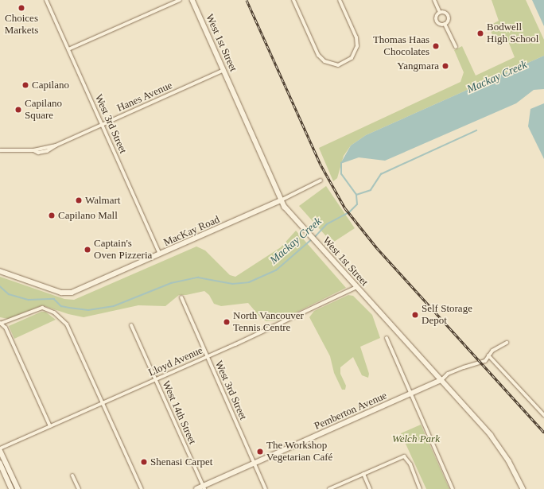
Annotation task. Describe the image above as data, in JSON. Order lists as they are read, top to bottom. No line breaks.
{"streets":{"street":["West 1st Street","Hanes Avenue","West 3rd Street","MacKay Road","Lloyd Avenue","Pemberton Avenue","West 14th Street"]},"crossings":[["West 1st Street","Hanes Avenue"],["West 1st Street","MacKay Road"],["West 1st Street","Lloyd Avenue"],["West 1st Street","Pemberton Avenue"],["Hanes Avenue","West 3rd Street"],["West 3rd Street","MacKay Road"],["West 3rd Street","Lloyd Avenue"],["West 3rd Street","Pemberton Avenue"],["Lloyd Avenue","West 14th Street"],["Pemberton Avenue","West 14th Street"]],"water":["Mackay Creek"],"parks":["Welch Park"],"places":["Choices Markets","Bodwell High School","Thomas Haas Chocolates","Yangmara","Capilano","Capilano Square","Walmart","Capilano Mall","Captain's Oven Pizzeria","Self Storage Depot","North Vancouver Tennis Centre","The Workshop Vegetarian Café","Shenasi Carpet"]}
